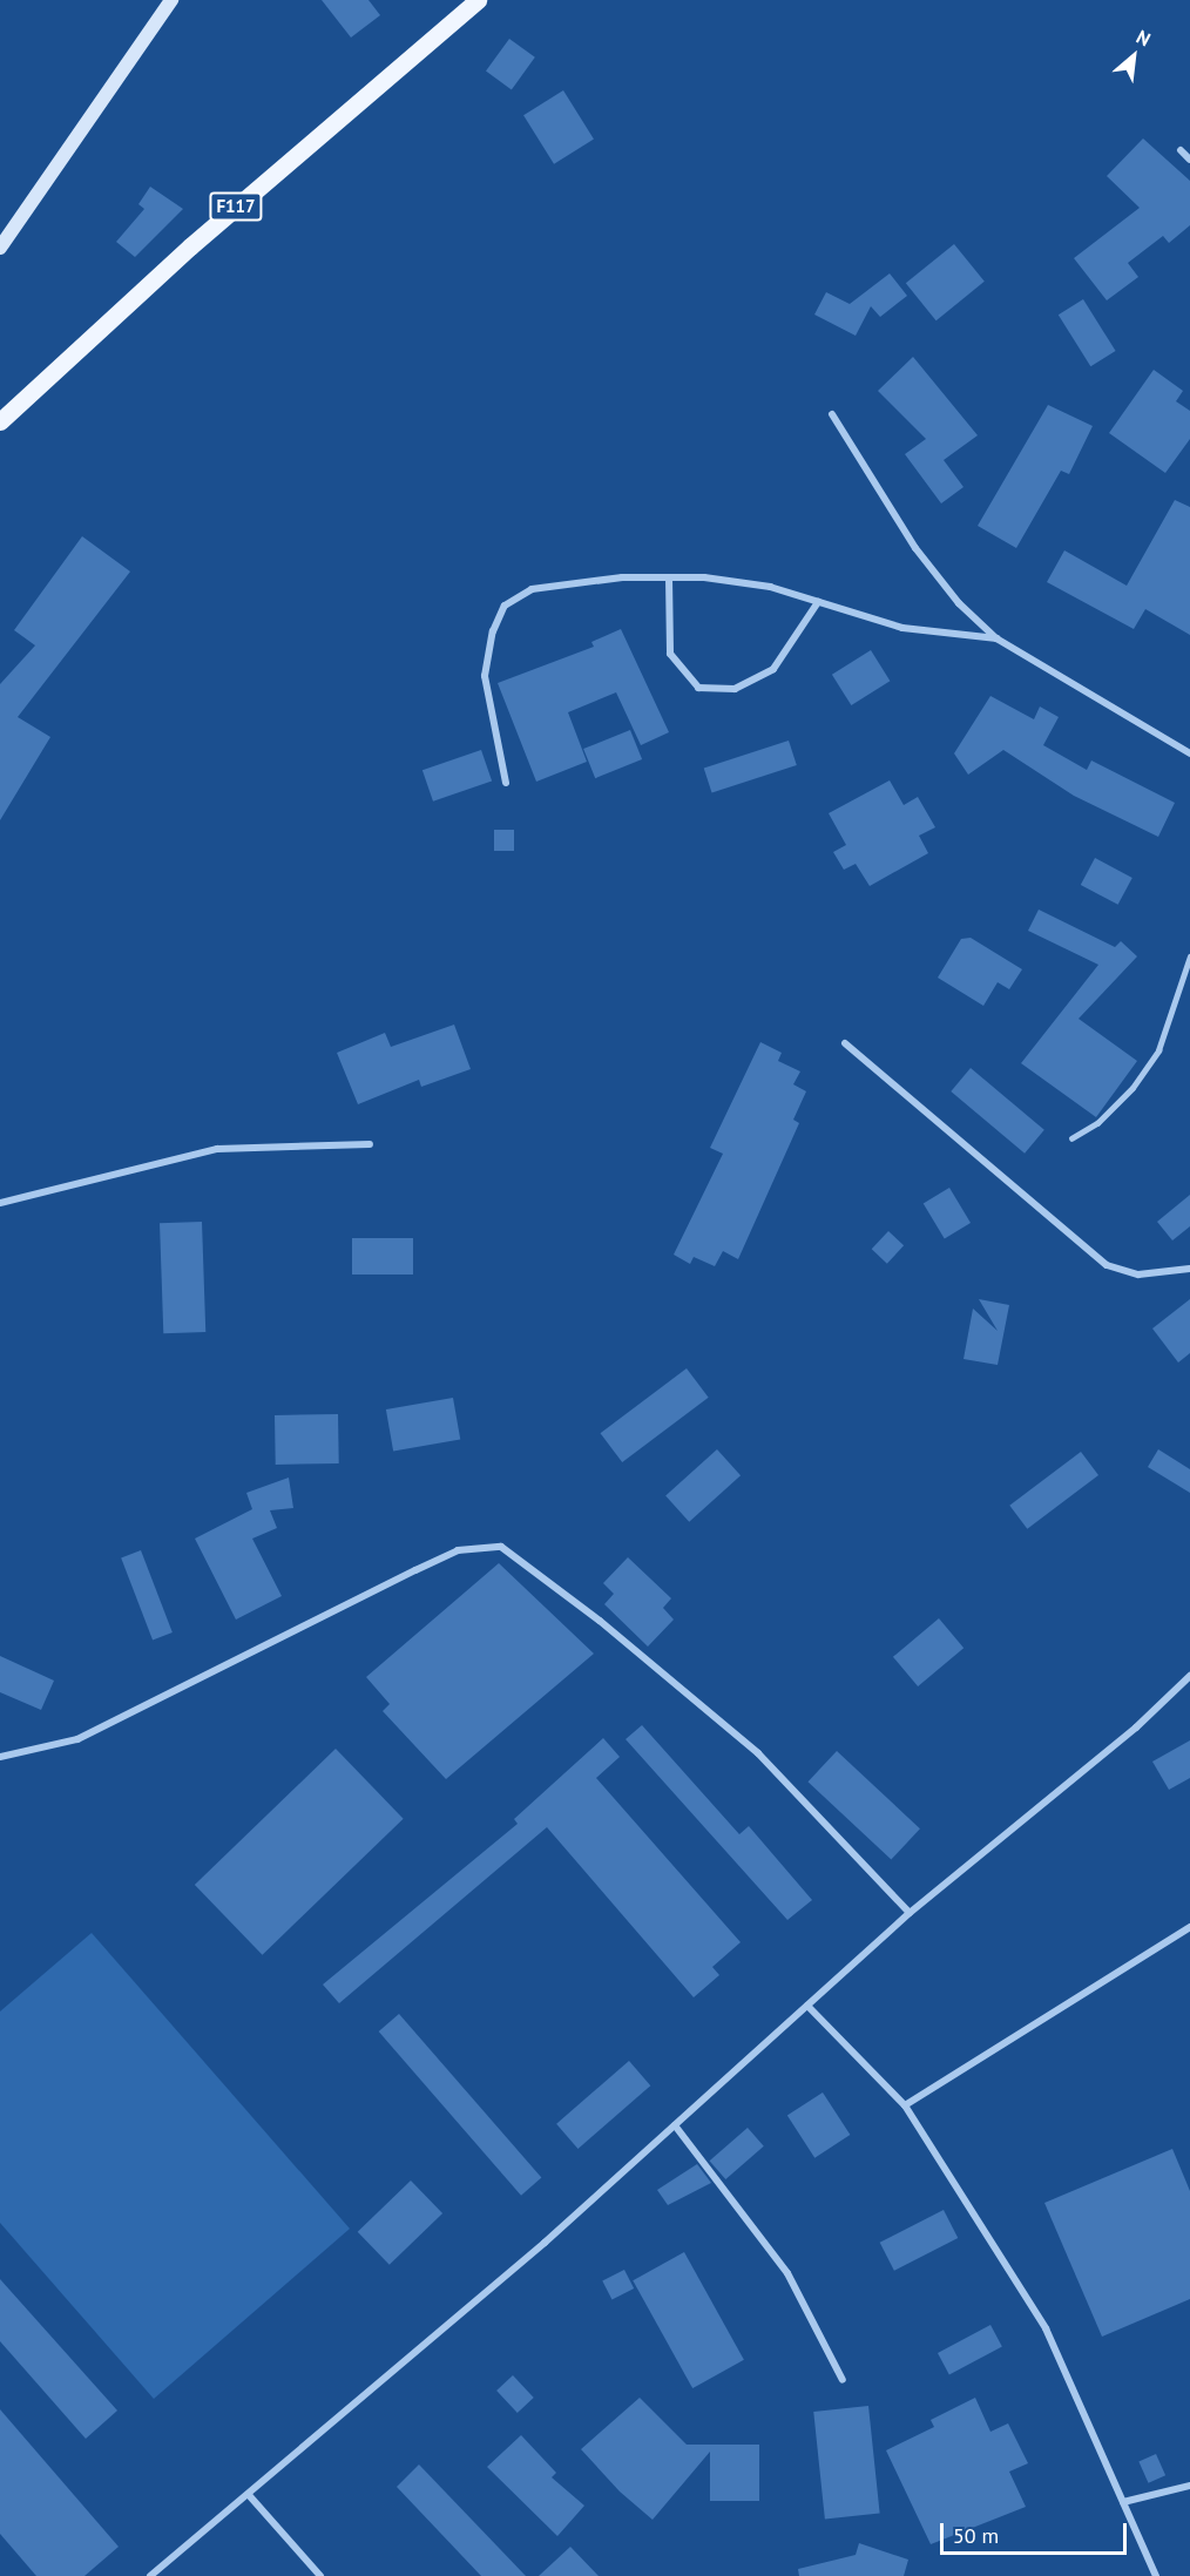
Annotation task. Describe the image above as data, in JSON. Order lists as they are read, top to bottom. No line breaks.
{"streets":{"main road":["F117"]},"scale_bar":"50 m","north":"top right"}
